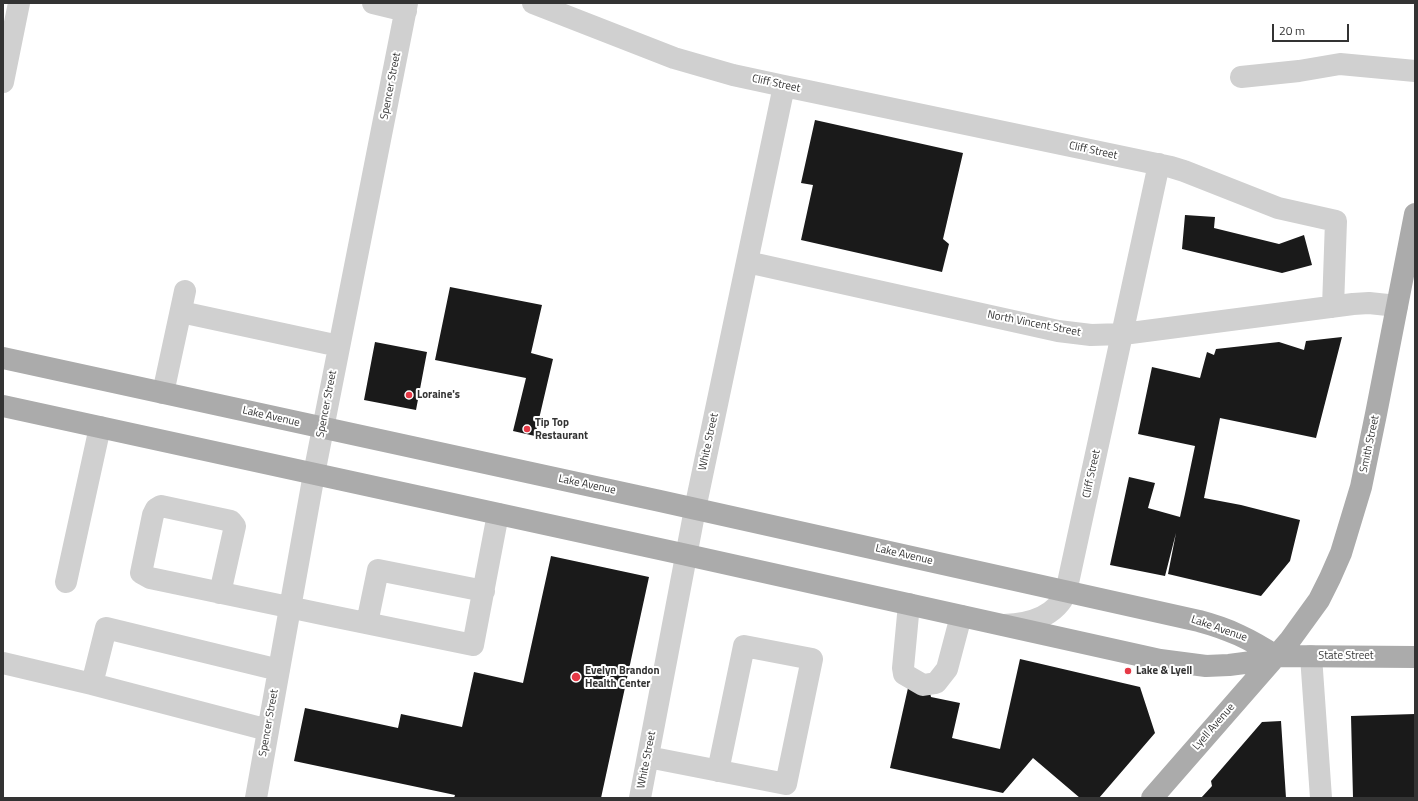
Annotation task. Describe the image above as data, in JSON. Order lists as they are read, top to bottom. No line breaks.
{"streets":{"main road":["Lake Avenue","Smith Street","State Street","Lyell Avenue"],"street":["Cliff Street","Spencer Street","North Vincent Street","White Street"]},"crossings":[["Cliff Street","North Vincent Street"],["Cliff Street","Lake Avenue"],["Cliff Street","White Street"],["Spencer Street","Lake Avenue"],["North Vincent Street","White Street"],["North Vincent Street","Smith Street"],["Lake Avenue","White Street"],["Lake Avenue","Smith Street"],["Lake Avenue","State Street"],["Lake Avenue","Lyell Avenue"],["Smith Street","State Street"],["Smith Street","Lyell Avenue"],["State Street","Lyell Avenue"]],"places":["Loraine's","Tip Top Restaurant","Lake & Lyell","Evelyn Brandon Health Center"],"scale_bar":"20 m"}
